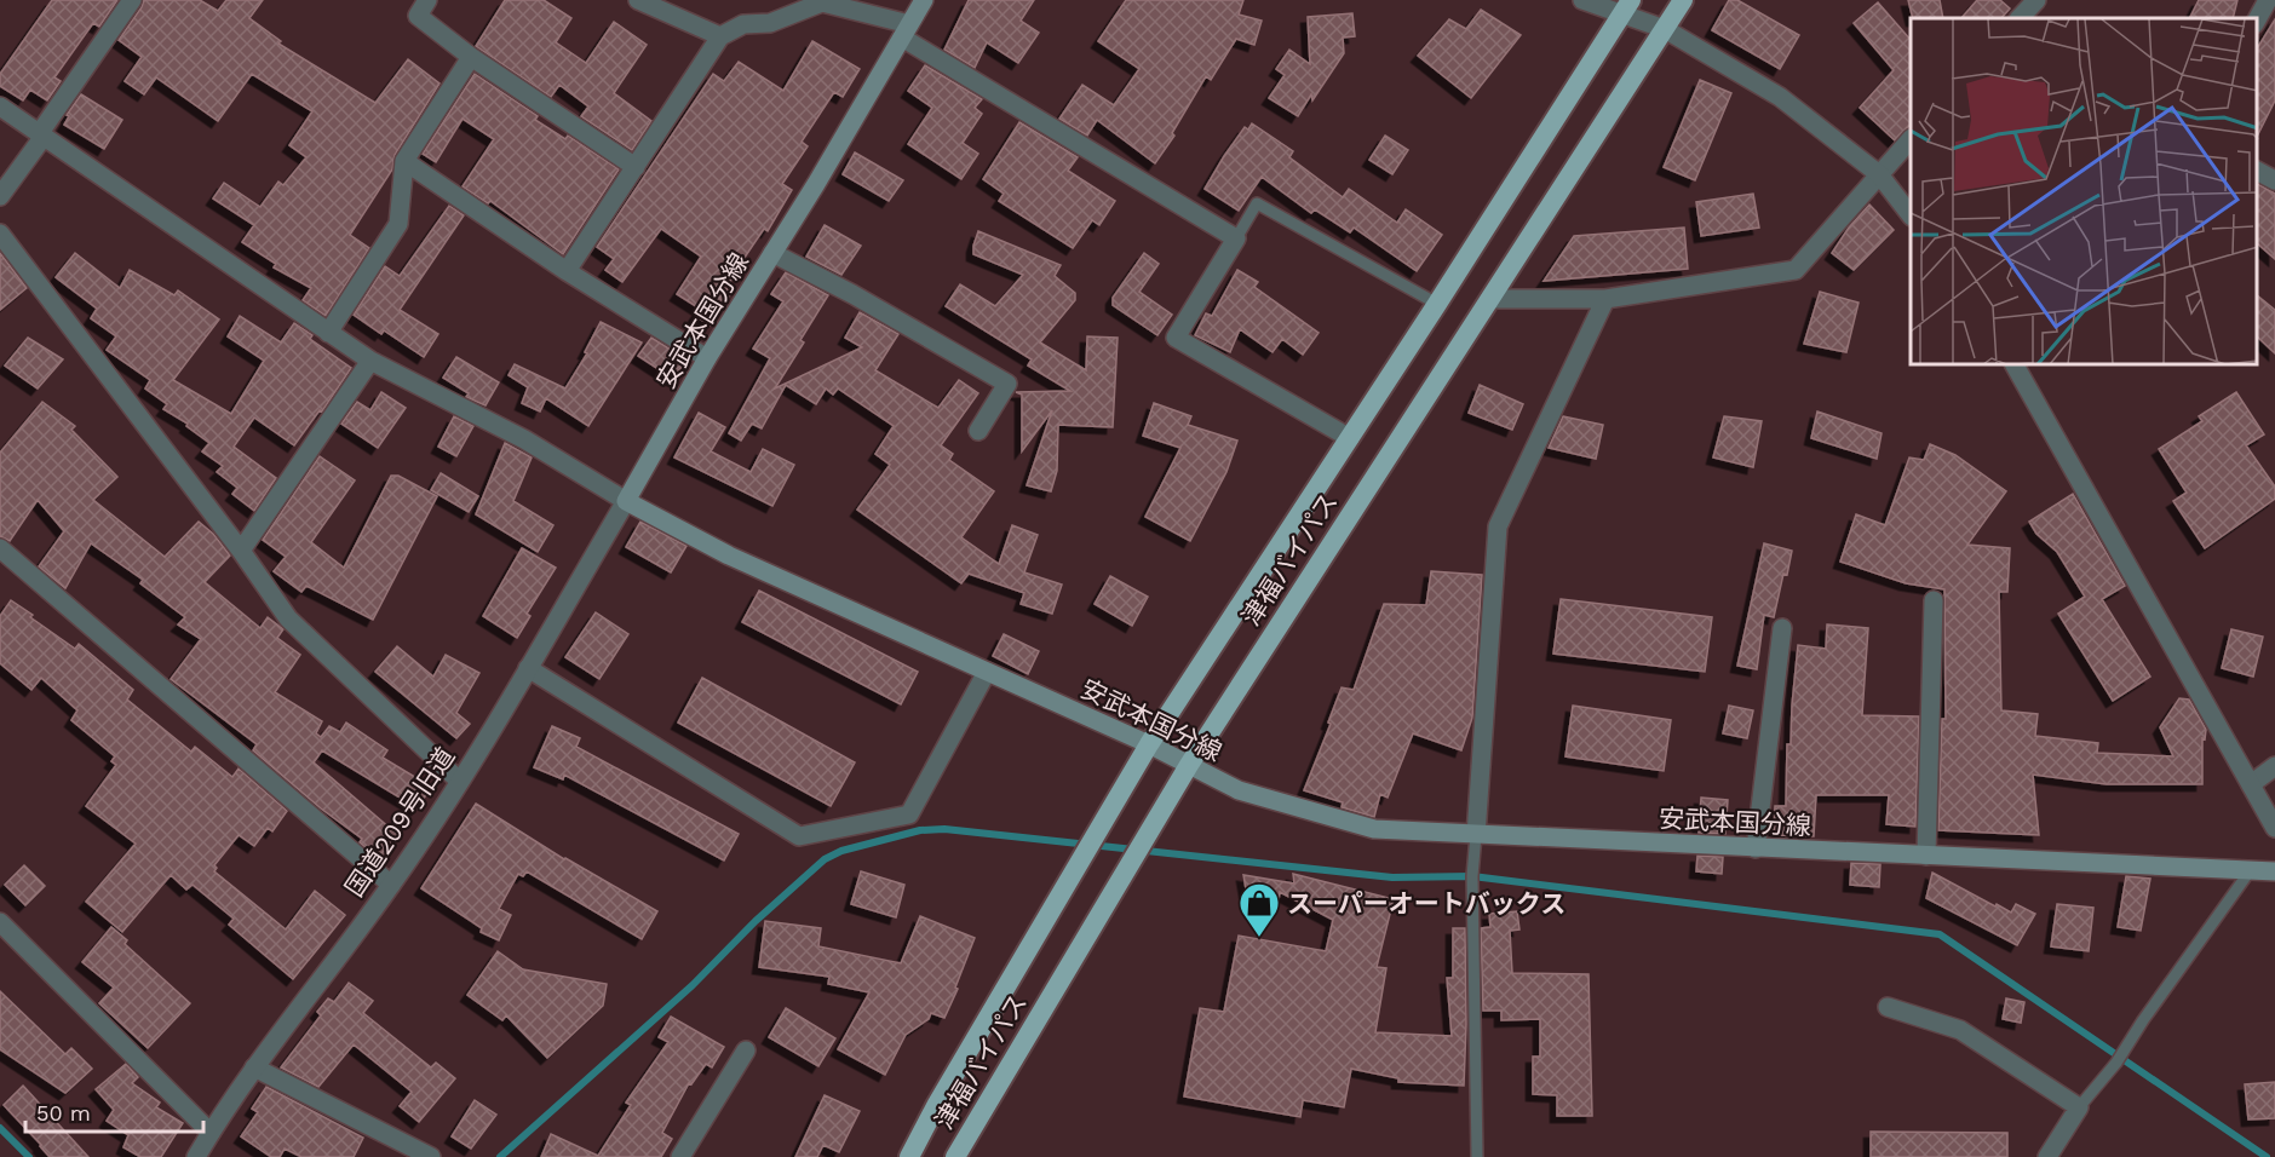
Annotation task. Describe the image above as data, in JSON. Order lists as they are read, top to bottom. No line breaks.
{"streets":{"highway":["津福バイパス"],"main road":["安武本国分線"],"street":["国道209号旧道"]},"crossings":[["安武本国分線","津福バイパス"],["安武本国分線","国道209号旧道"]],"places":{"shop":["スーパーオートバックス"]},"scale_bar":"50 m"}
